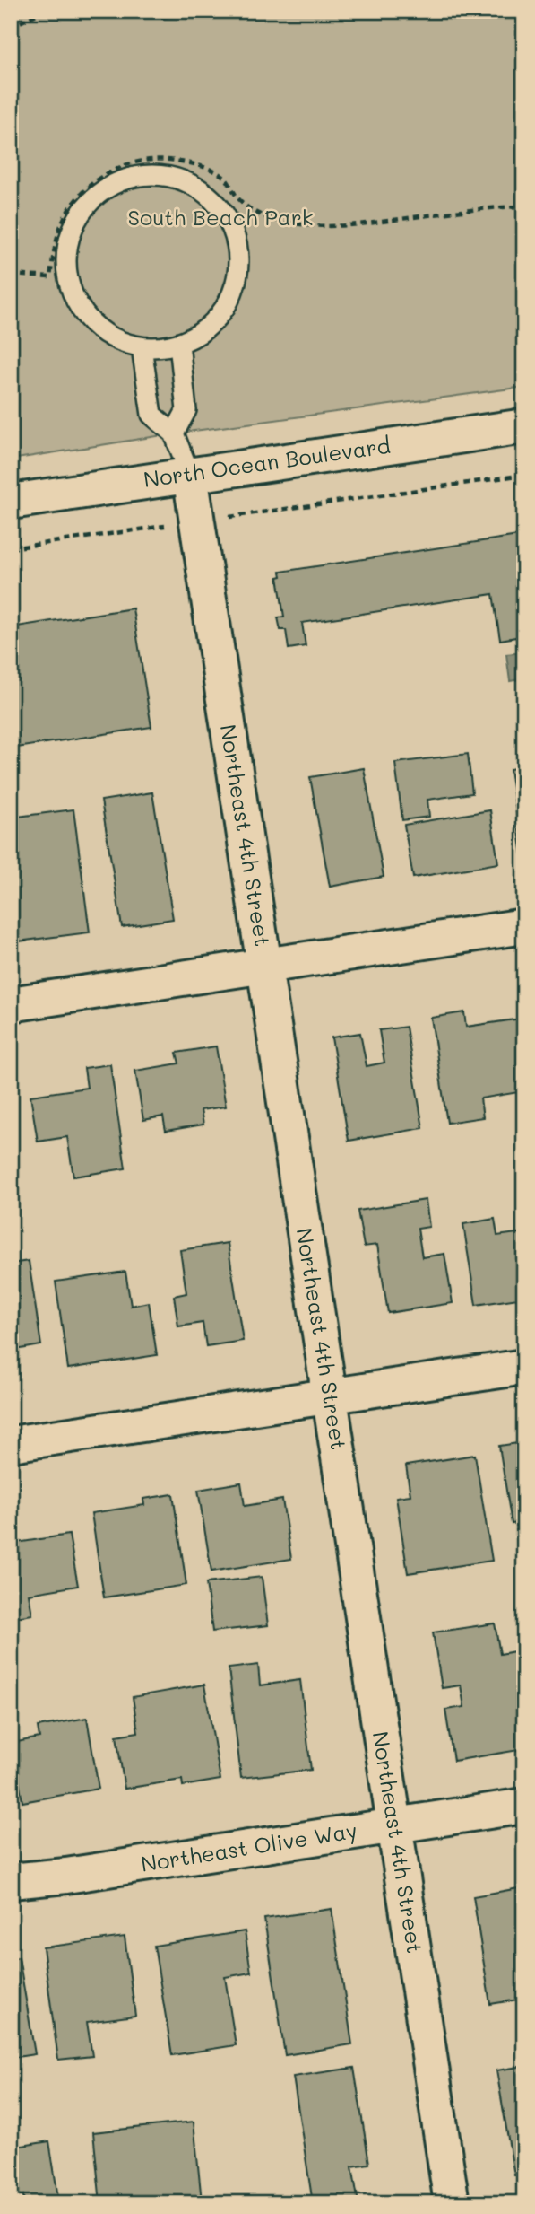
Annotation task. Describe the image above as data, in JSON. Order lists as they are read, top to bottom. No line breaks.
{"streets":{"street":["North Ocean Boulevard","Northeast 4th Street","Northeast Olive Way"]},"crossings":[["North Ocean Boulevard","Northeast 4th Street"],["Northeast 4th Street","Northeast Olive Way"]],"parks":["South Beach Park"]}
